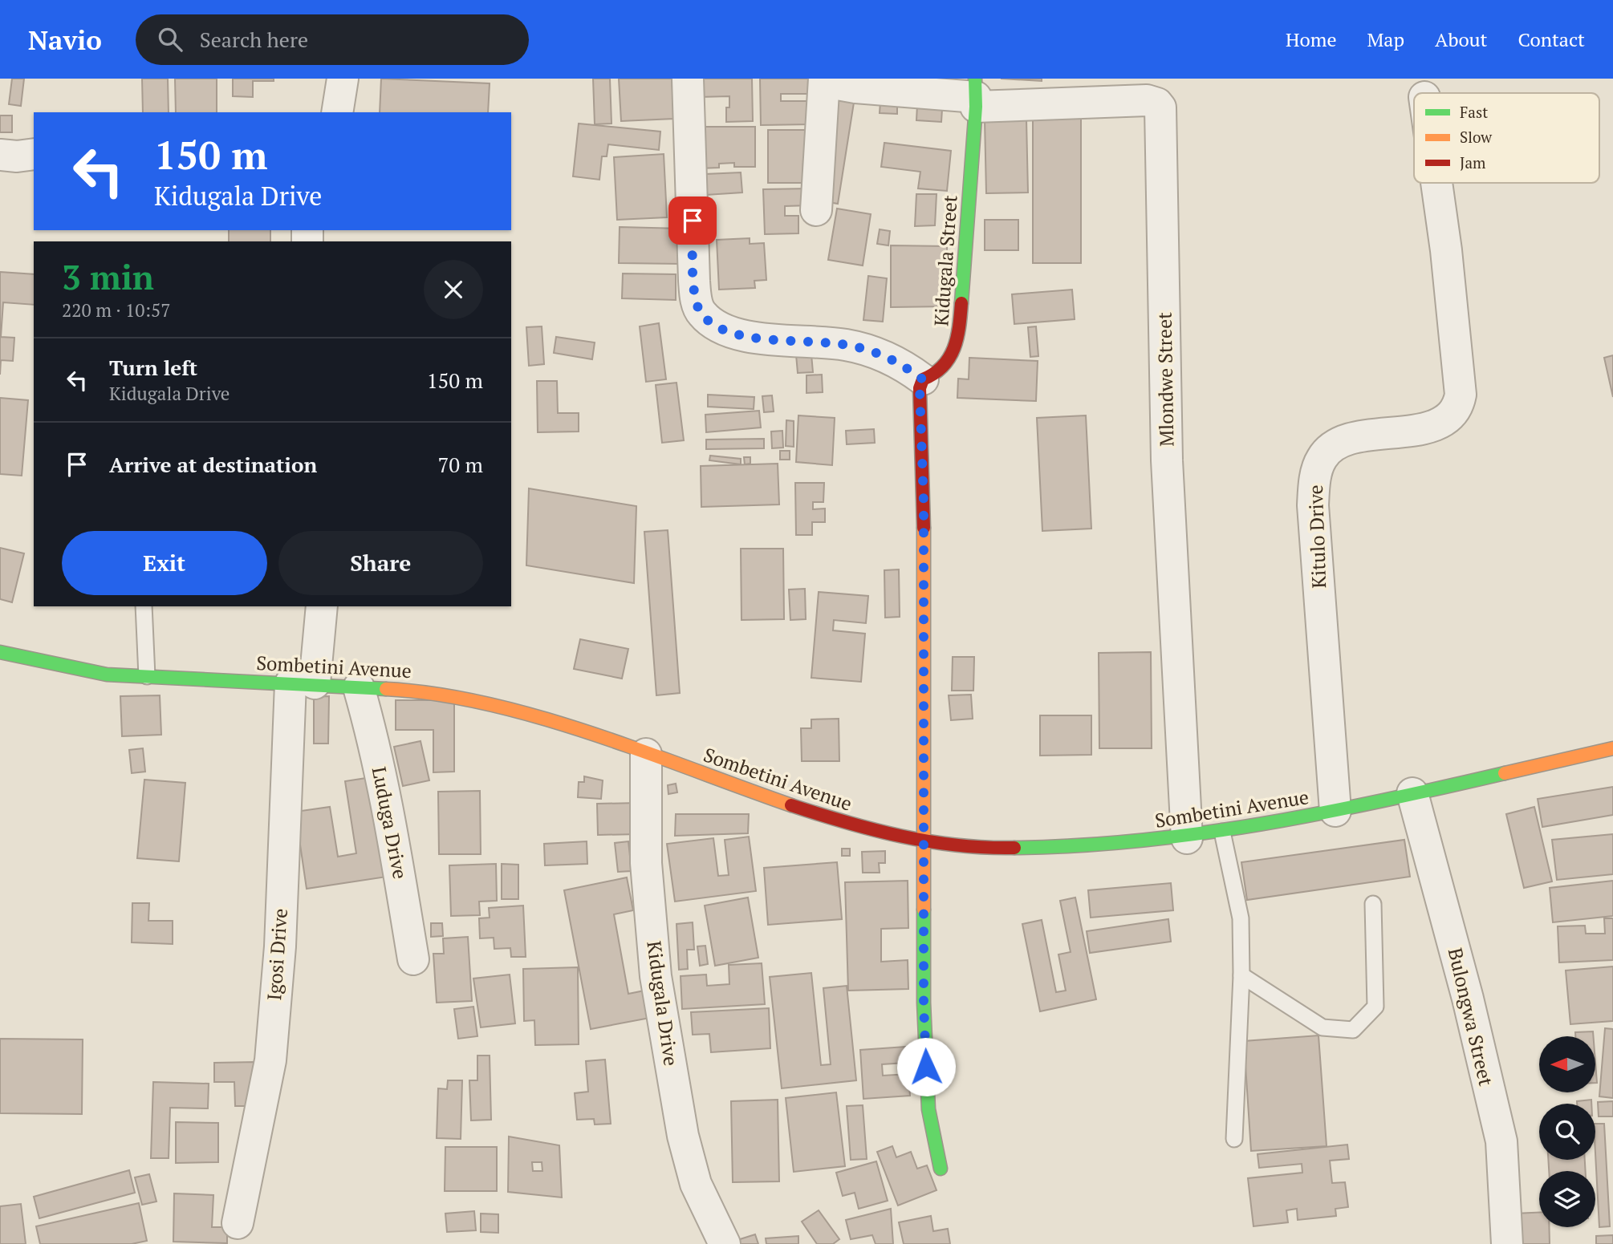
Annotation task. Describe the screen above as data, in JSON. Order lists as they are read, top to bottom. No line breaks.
{"streets":{"street":["Kidugala Street","Mlondwe Street","Kitulo Drive","Sombetini Avenue","Luduga Drive","Igosi Drive","Kidugala Drive","Bulongwa Street"]},"crossings":[["Kidugala Street","Mlondwe Street"],["Mlondwe Street","Sombetini Avenue"],["Kitulo Drive","Sombetini Avenue"],["Sombetini Avenue","Luduga Drive"],["Sombetini Avenue","Igosi Drive"],["Sombetini Avenue","Kidugala Drive"],["Sombetini Avenue","Bulongwa Street"]],"legend":["Fast","Slow","Jam"],"north":"left","page":{"header":"Navio","search":"Search here","nav":["Home","Map","About","Contact"],"turn":["150 m","Kidugala Drive"],"heading":["3 min","220 m · 10:57"],"list":[{"name":"Turn left","note":"Kidugala Drive","value":"150 m"},{"name":"Arrive at destination","value":"70 m"}],"buttons":["Exit","Share"]}}
